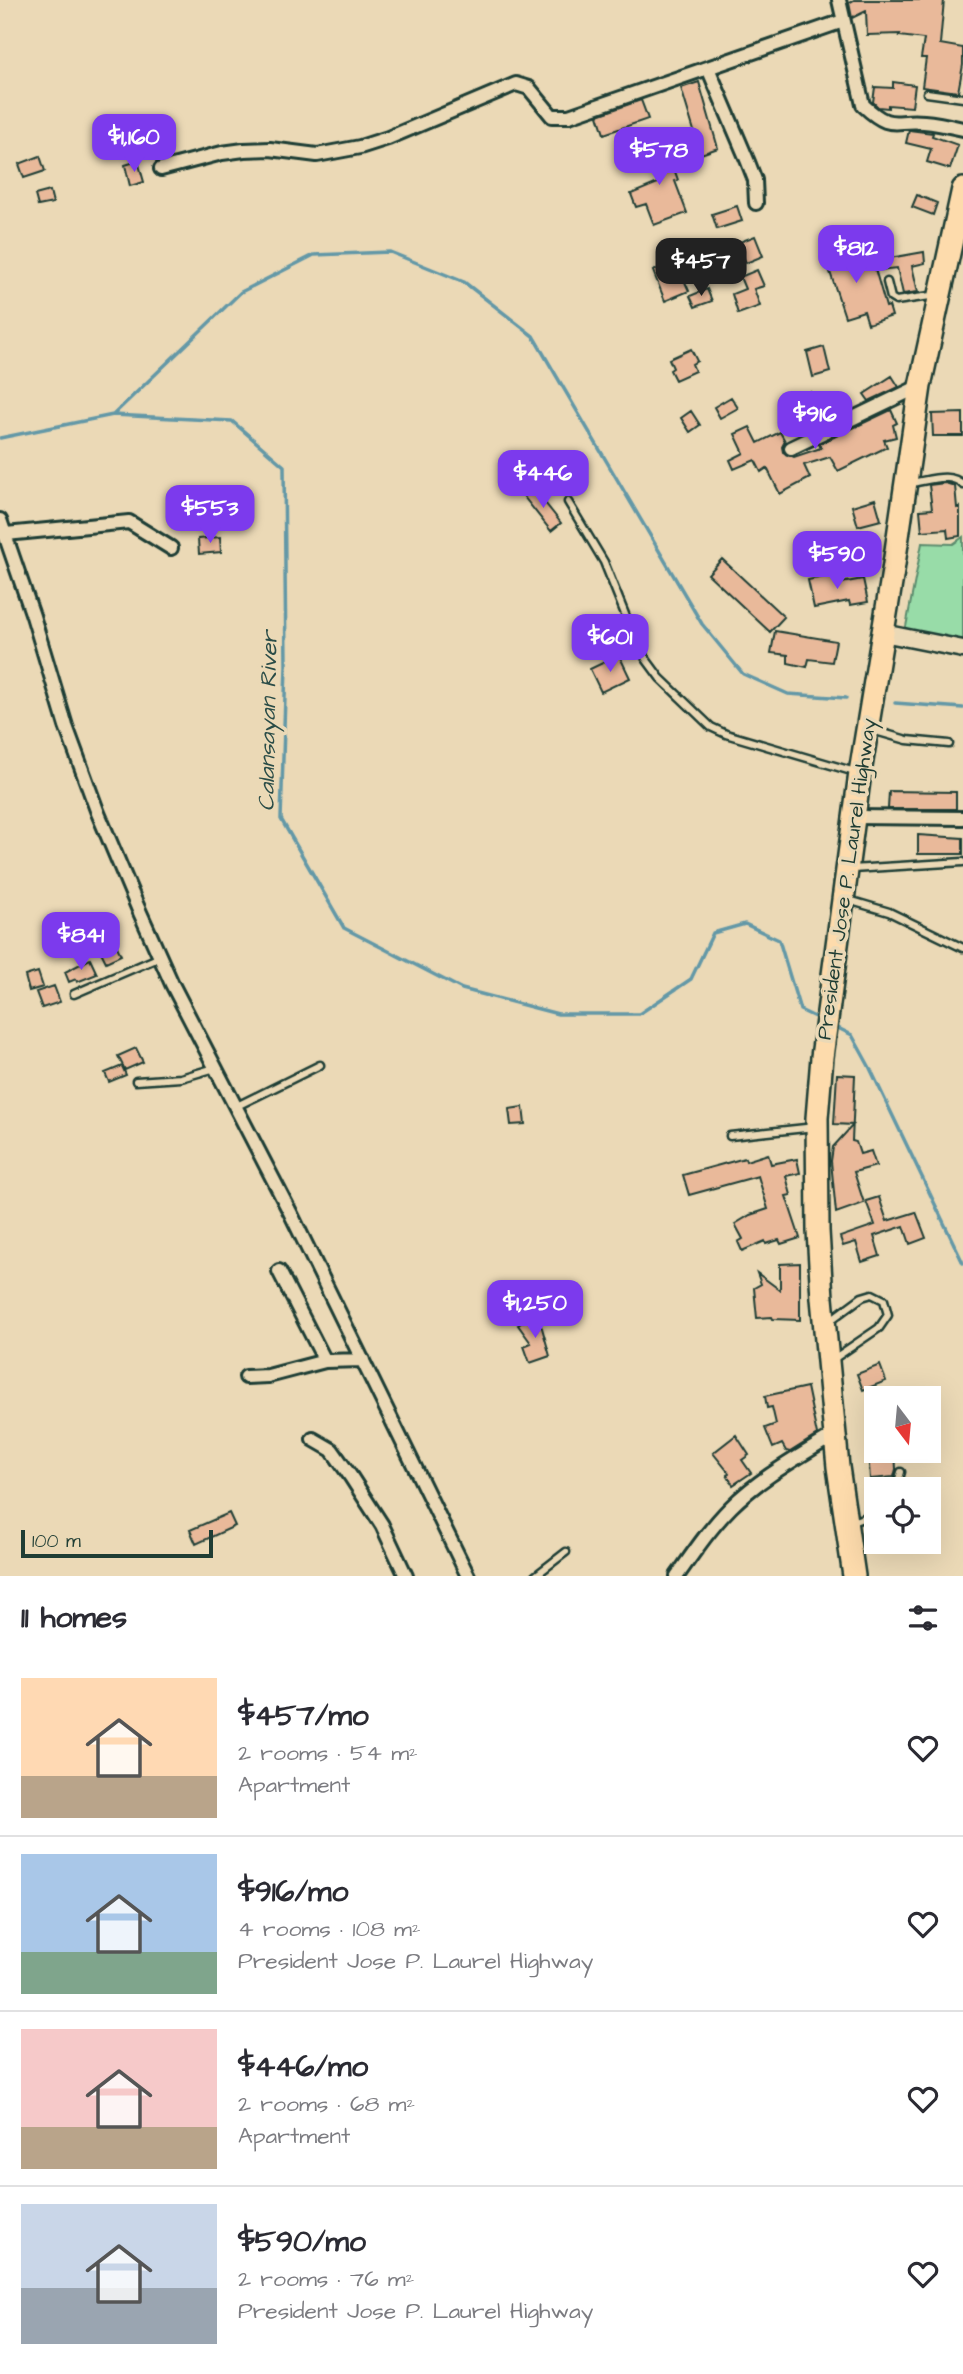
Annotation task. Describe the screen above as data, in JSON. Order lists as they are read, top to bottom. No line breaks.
{"streets":{"highway":["President Jose P. Laurel Highway"]},"water":["Calansayan River"],"scale_bar":"100 m","north":"bottom","page":{"price":["$1,160","$578","$812","$457","$916","$446","$553","$590","$601","$841","$1,250"],"scale":"100 m","heading":"11 homes","list":[{"name":"$457/mo","note":"2 rooms · 54 m² · Apartment"},{"name":"$916/mo","note":"4 rooms · 108 m² · President Jose P. Laurel Highway"},{"name":"$446/mo","note":"2 rooms · 68 m² · Apartment"},{"name":"$590/mo","note":"2 rooms · 76 m² · President Jose P. Laurel Highway"}]}}
